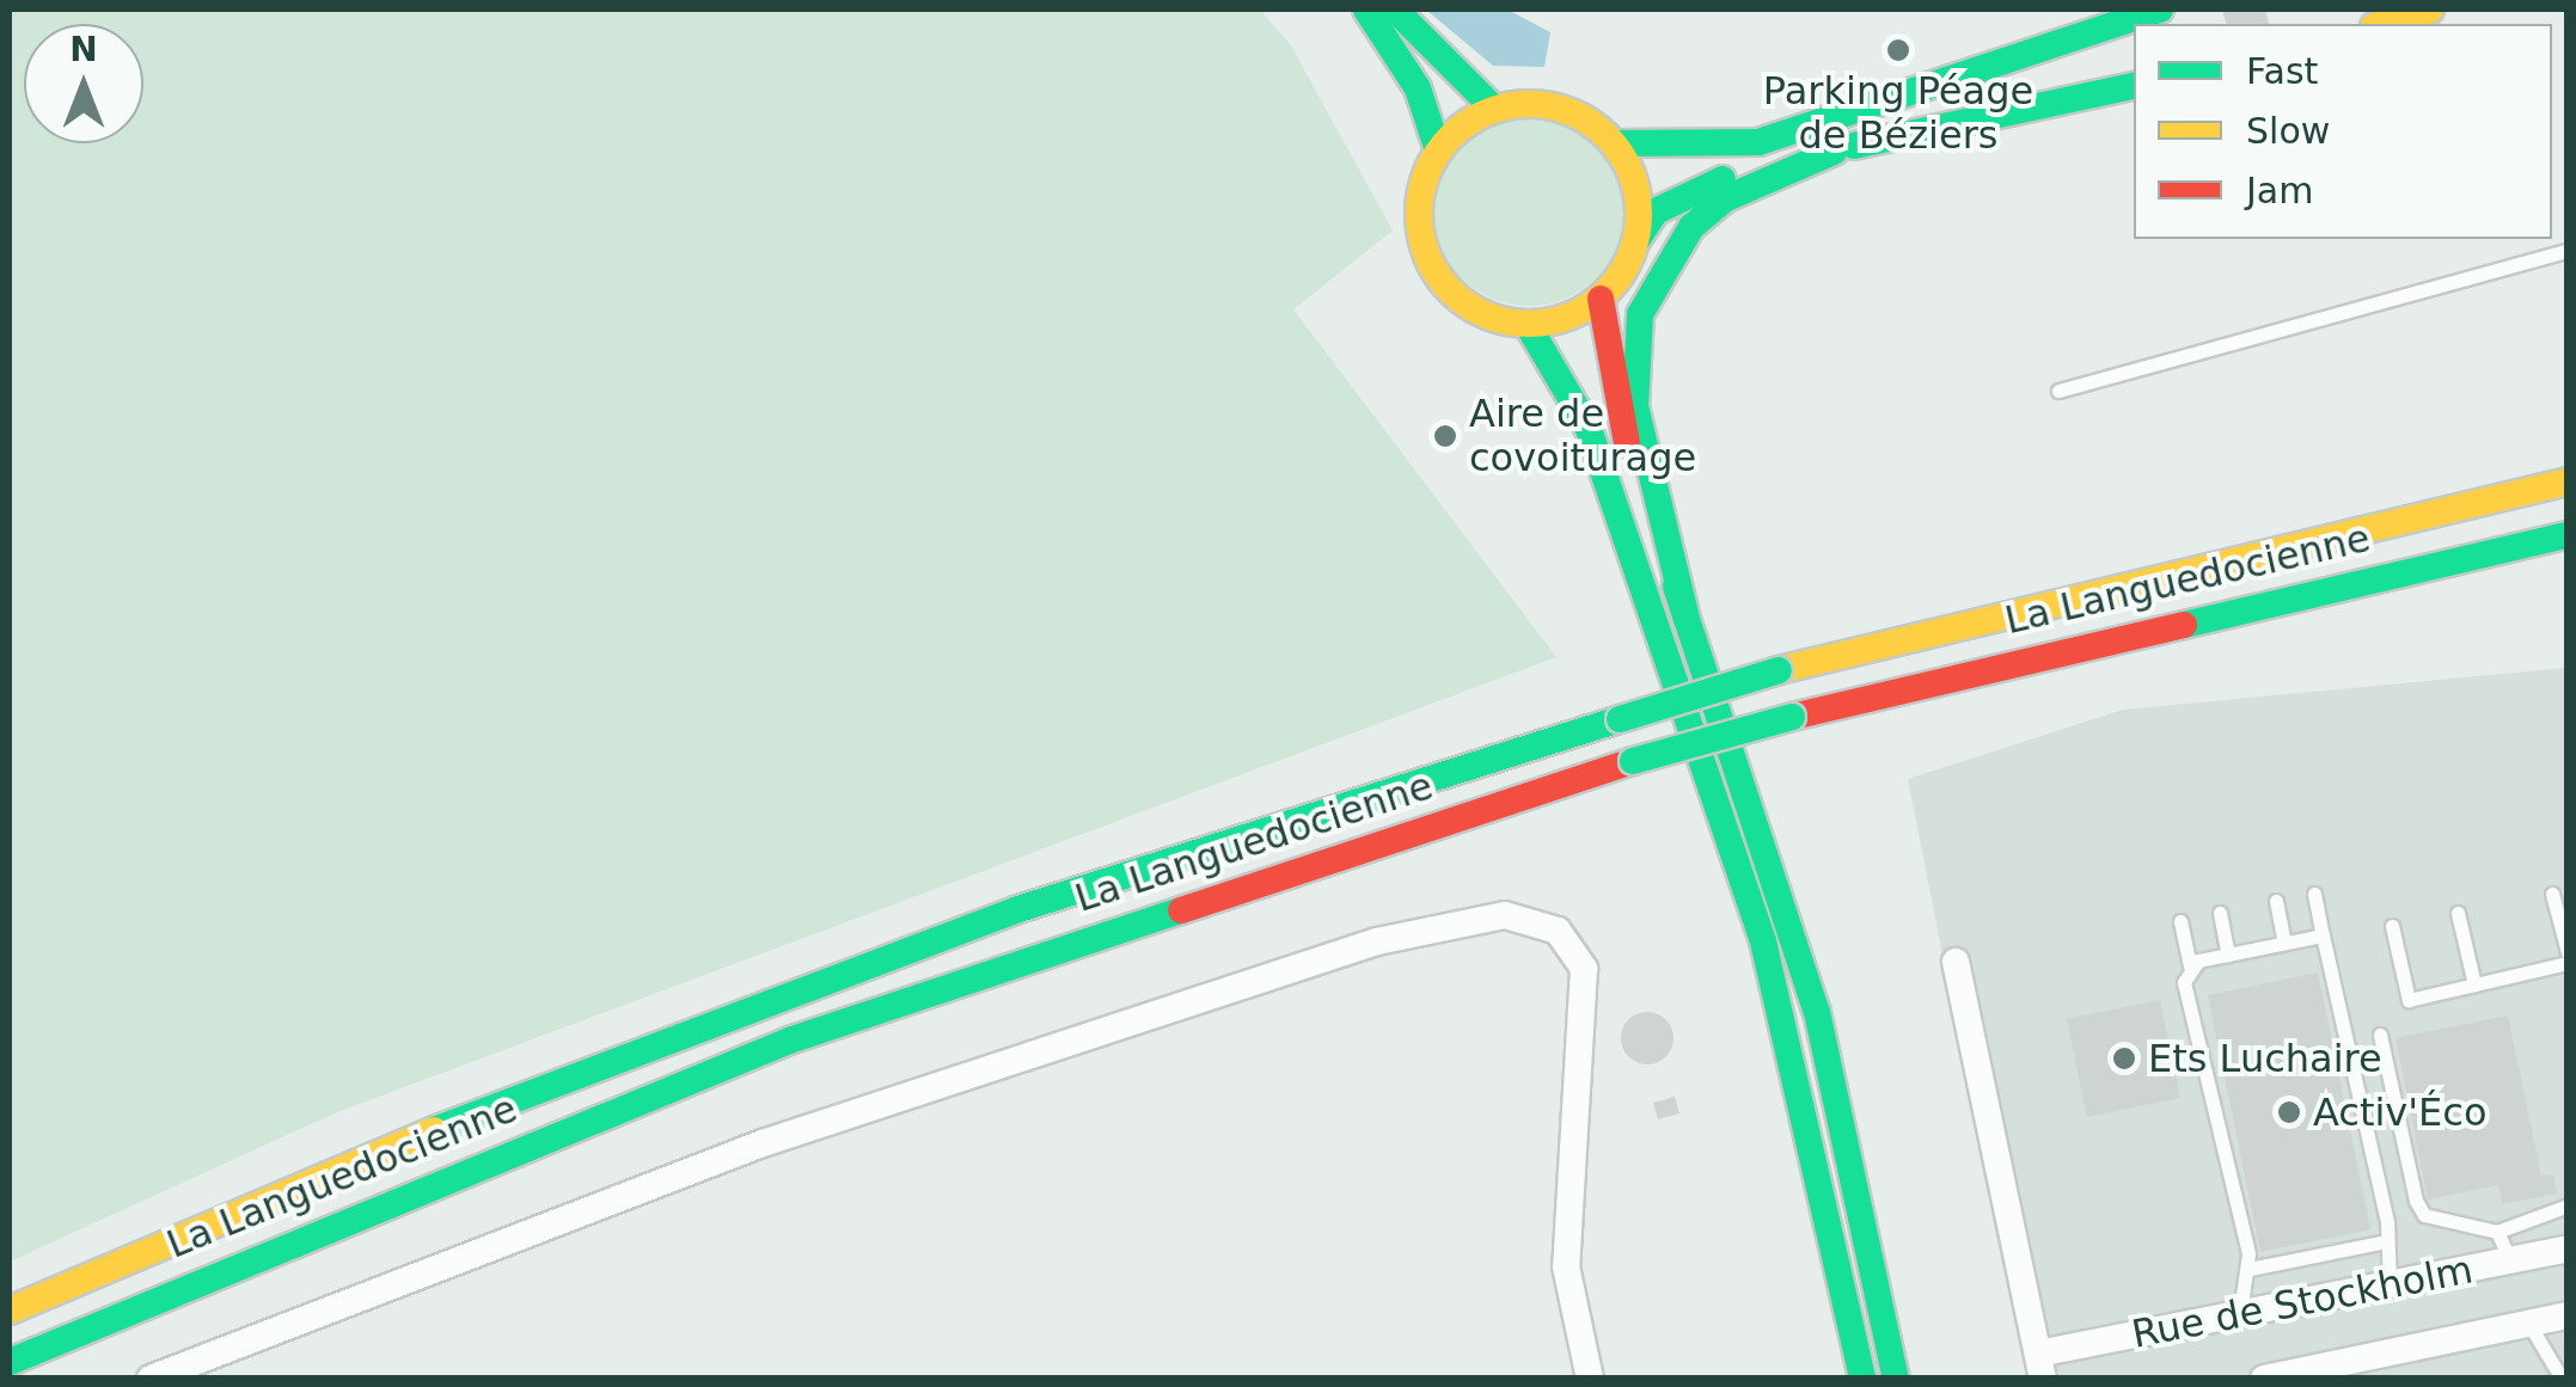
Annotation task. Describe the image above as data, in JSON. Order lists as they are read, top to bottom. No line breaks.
{"streets":{"main road":["La Languedocienne"],"street":["Rue de Stockholm"]},"places":["Parking Péage de Béziers","Aire de covoiturage","Ets Luchaire","Activ'Éco"],"legend":["Fast","Slow","Jam"],"north":"top"}
